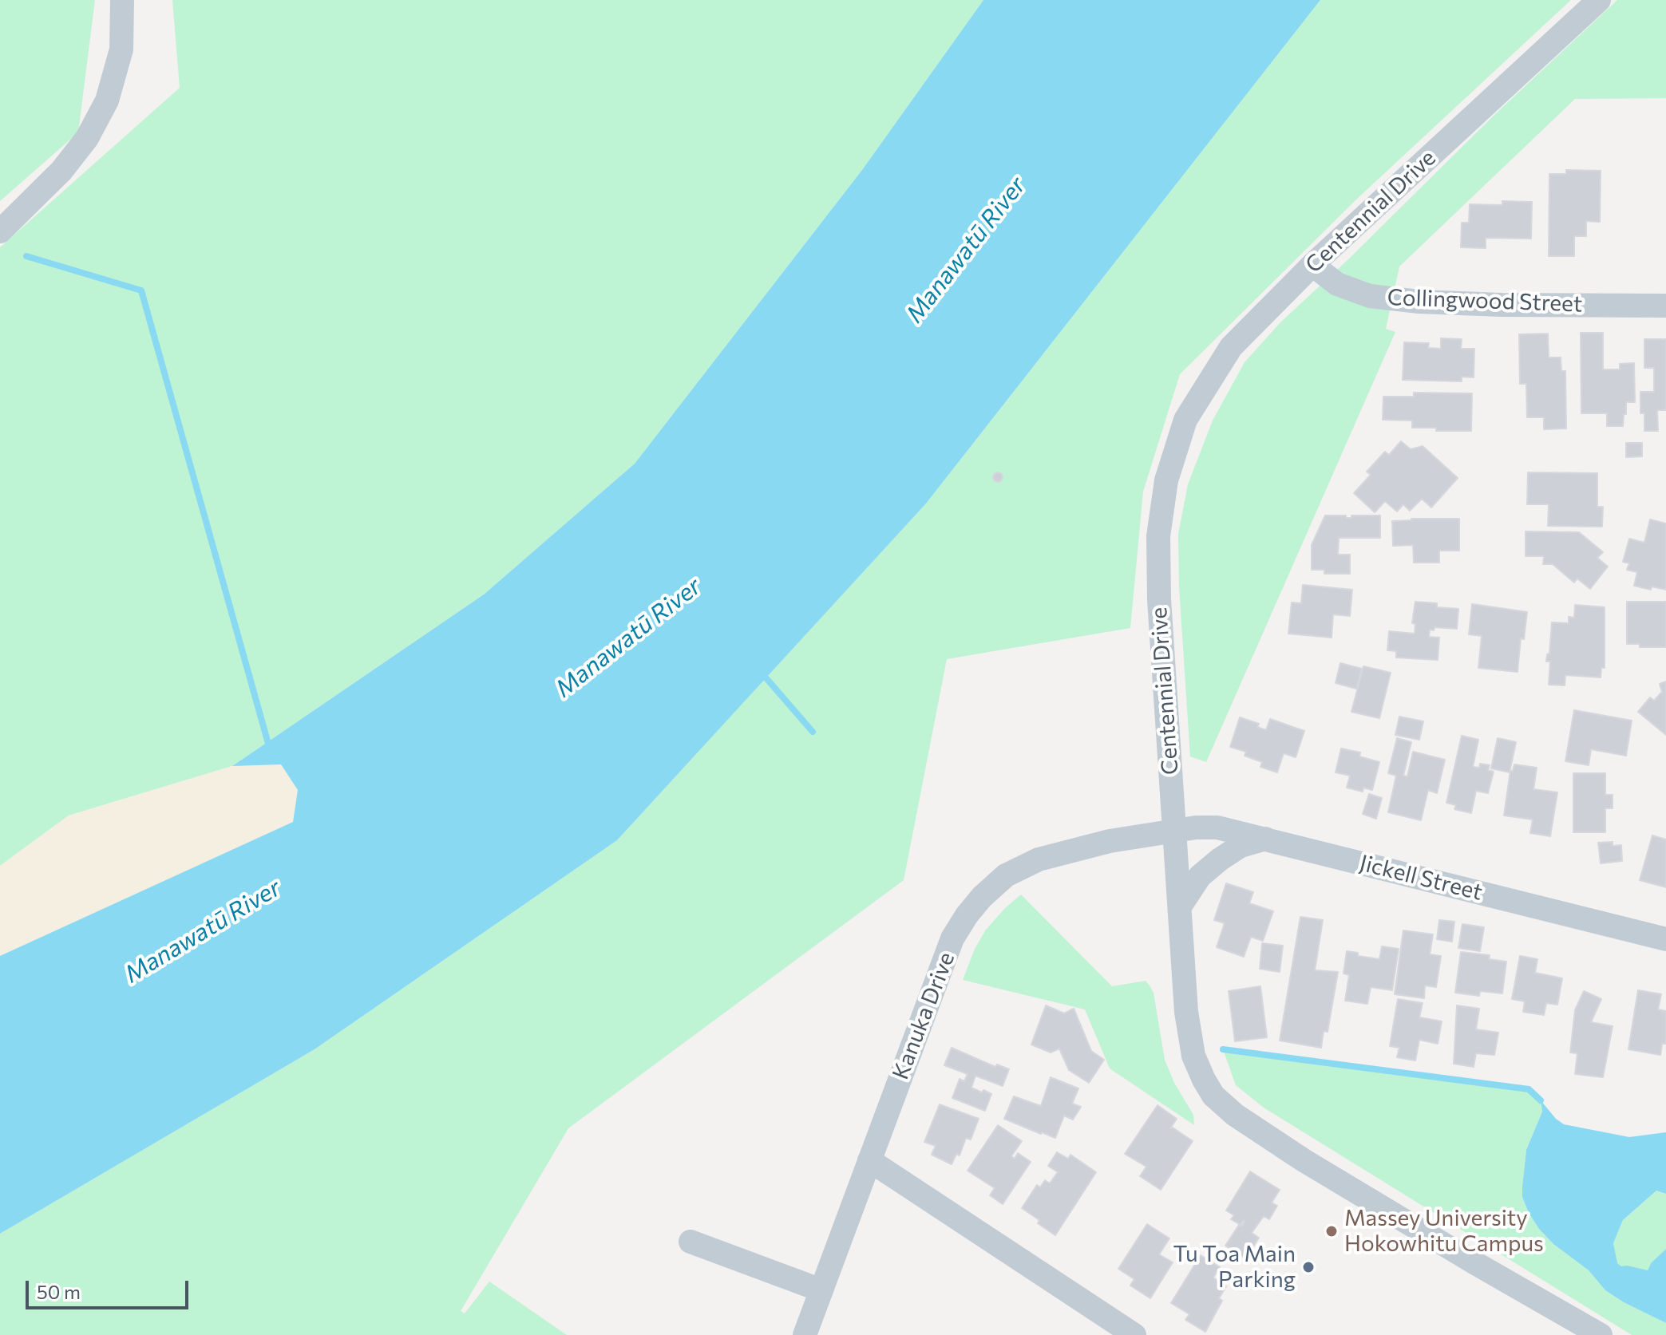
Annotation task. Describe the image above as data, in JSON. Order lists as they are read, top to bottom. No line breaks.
{"streets":{"street":["Centennial Drive","Collingwood Street","Jickell Street","Kanuka Drive"]},"crossings":[["Centennial Drive","Collingwood Street"],["Centennial Drive","Jickell Street"],["Centennial Drive","Kanuka Drive"],["Jickell Street","Kanuka Drive"]],"water":["Manawatū River"],"places":["Massey University Hokowhitu Campus","Tu Toa Main Parking"],"scale_bar":"50 m"}
